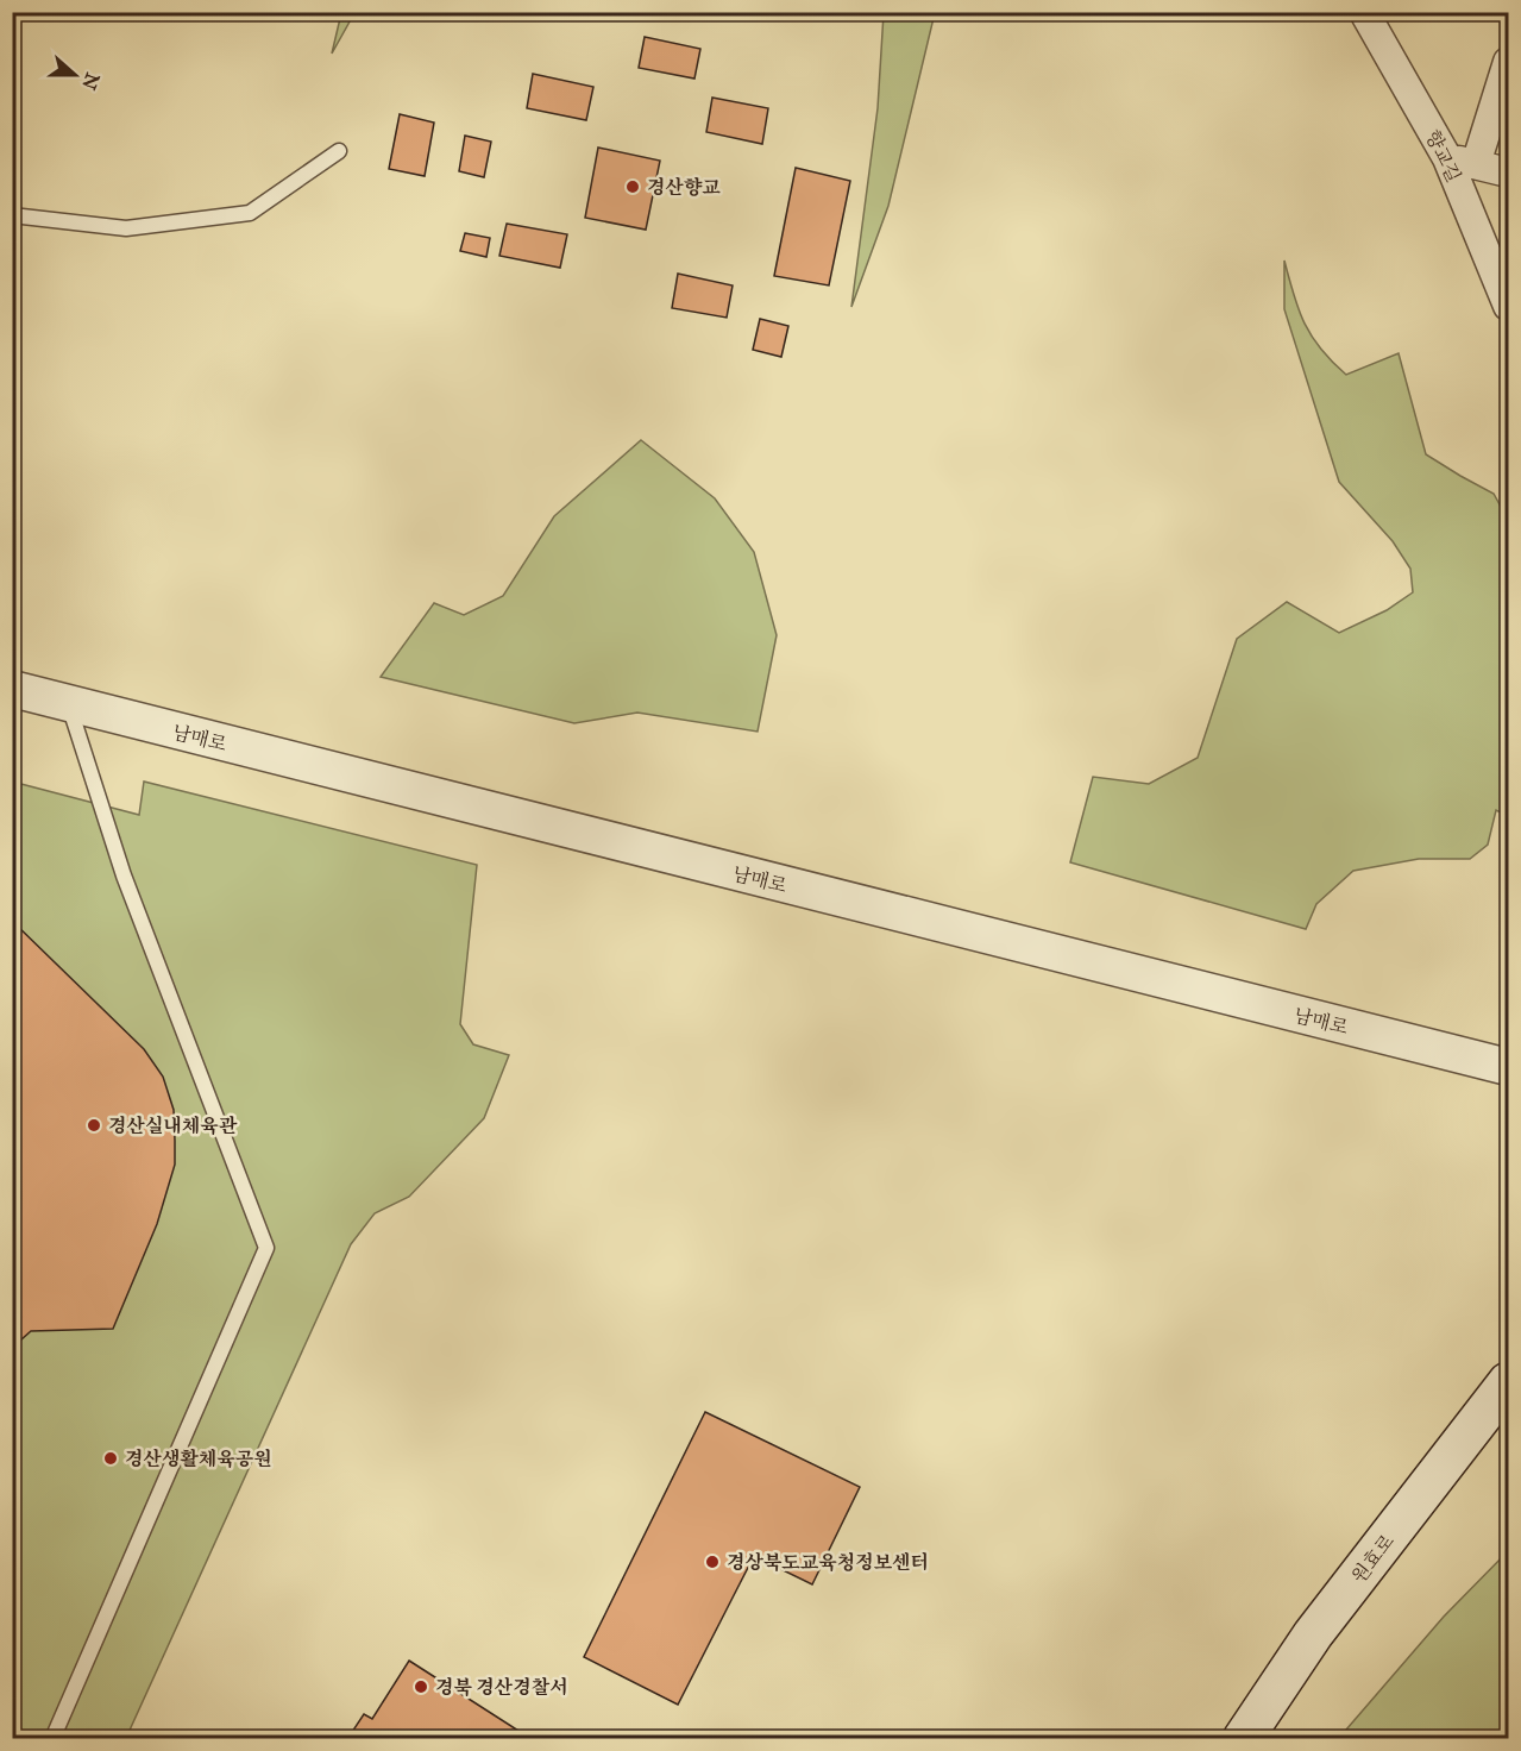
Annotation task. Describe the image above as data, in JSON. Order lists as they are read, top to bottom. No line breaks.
{"streets":{"main road":["원효로"],"street":["향교길","남매로"]},"places":["경산향교","경산실내체육관","경산생활체육공원","경상북도교육청정보센터","경북 경산경찰서"],"north":"right"}
